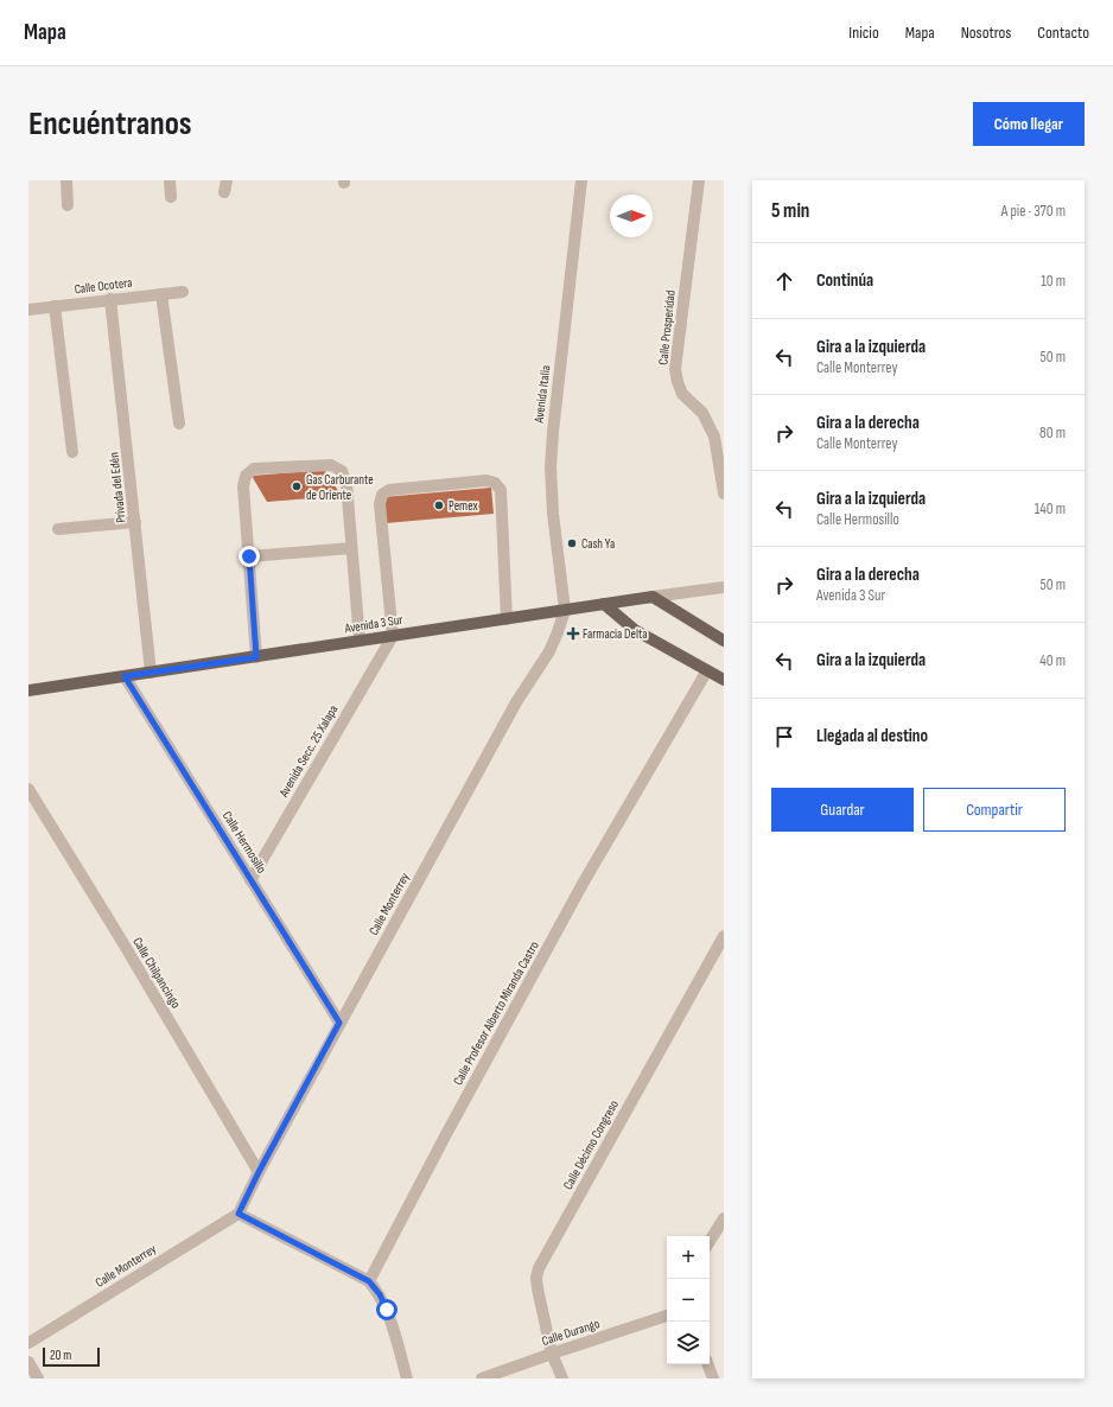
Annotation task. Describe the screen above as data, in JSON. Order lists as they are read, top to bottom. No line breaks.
{"streets":{"main road":["Avenida 3 Sur"],"street":["Calle Ocotera","Calle Prosperidad","Avenida Italia","Privada del Edén","Avenida Secc. 25 Xalapa","Calle Hermosillo","Calle Monterrey","Calle Chilpancingo","Calle Profesor Alberto Miranda Castro","Calle Décimo Congreso","Calle Durango"]},"crossings":[["Calle Ocotera","Privada del Edén"],["Avenida Italia","Avenida 3 Sur"],["Avenida Italia","Calle Monterrey"],["Privada del Edén","Avenida 3 Sur"],["Avenida 3 Sur","Avenida Secc. 25 Xalapa"],["Avenida 3 Sur","Calle Hermosillo"],["Avenida 3 Sur","Calle Monterrey"],["Avenida Secc. 25 Xalapa","Calle Hermosillo"],["Calle Hermosillo","Calle Monterrey"],["Calle Monterrey","Calle Chilpancingo"],["Calle Décimo Congreso","Calle Durango"]],"places":{"other":["Gas Carburante de Oriente","Pemex","Cash Ya"],"health":["Farmacia Delta"]},"scale_bar":"20 m","north":"right","page":{"header":"Mapa","nav":["Inicio","Mapa","Nosotros","Contacto"],"buttons":["Cómo llegar",["Guardar","Compartir"]],"title":"Encuéntranos","heading":["5 min","A pie · 370 m"],"list":[["Continúa","10 m"],["Gira a la izquierda","Calle Monterrey","50 m"],["Gira a la derecha","Calle Monterrey","80 m"],["Gira a la izquierda","Calle Hermosillo","140 m"],["Gira a la derecha","Avenida 3 Sur","50 m"],["Gira a la izquierda","40 m"],"Llegada al destino"],"map_buttons":["+","−"],"scale":"20 m"}}
